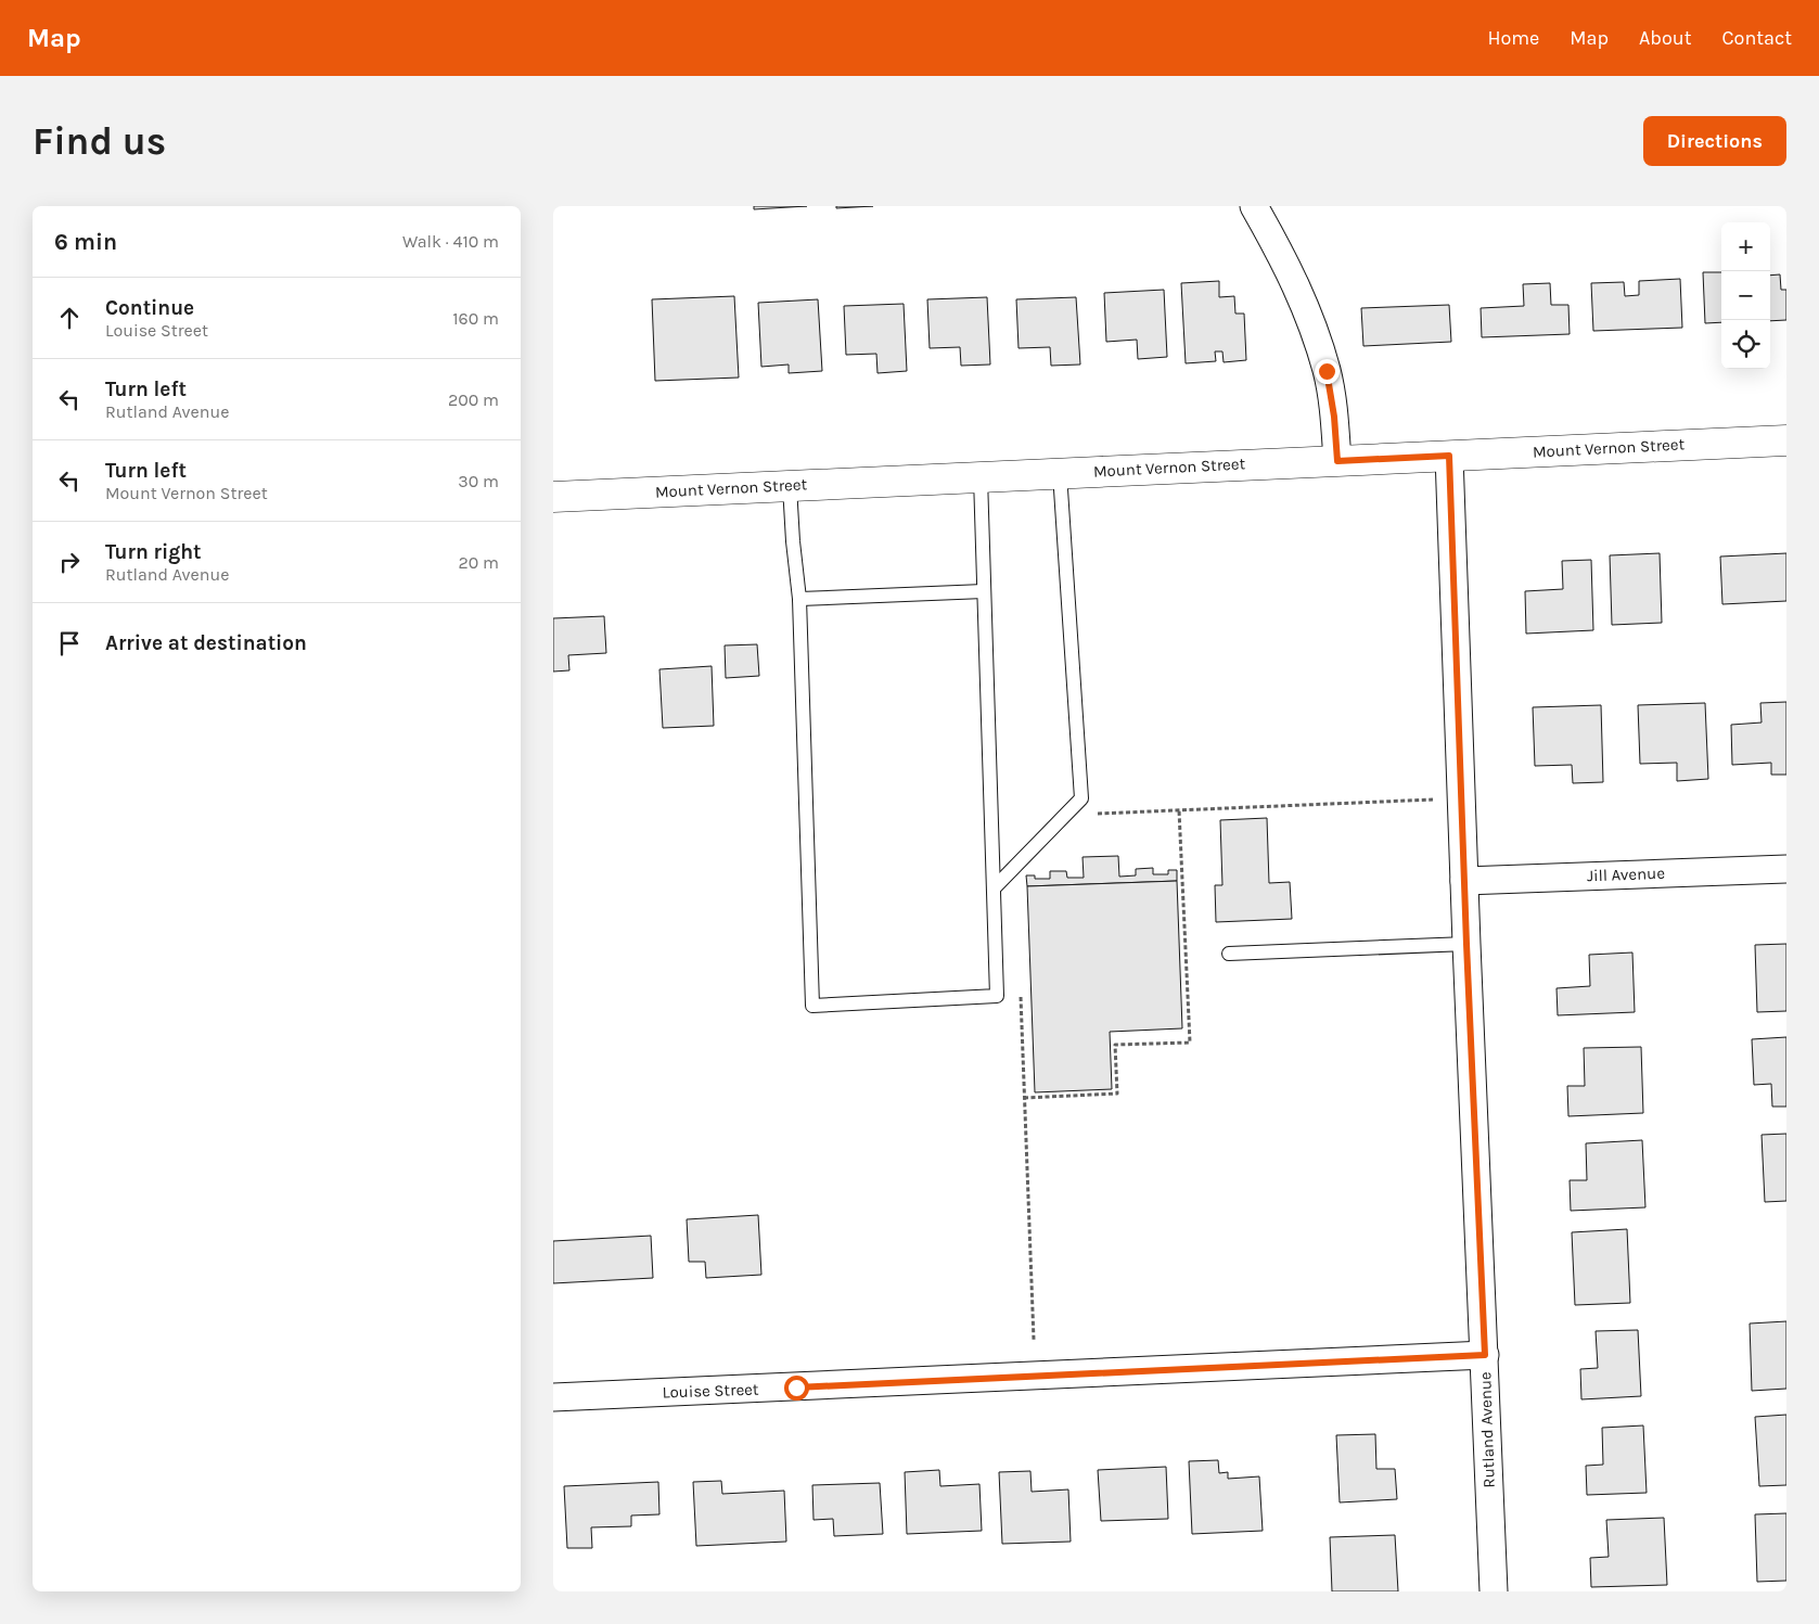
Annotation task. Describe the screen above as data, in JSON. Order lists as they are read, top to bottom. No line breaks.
{"streets":{"street":["Mount Vernon Street","Jill Avenue","Louise Street","Rutland Avenue"]},"crossings":[["Mount Vernon Street","Rutland Avenue"],["Jill Avenue","Rutland Avenue"],["Louise Street","Rutland Avenue"]],"page":{"header":"Map","nav":["Home","Map","About","Contact"],"buttons":"Directions","title":"Find us","heading":["6 min","Walk · 410 m"],"map_buttons":["+","−"],"list":[["Continue","Louise Street","160 m"],["Turn left","Rutland Avenue","200 m"],["Turn left","Mount Vernon Street","30 m"],["Turn right","Rutland Avenue","20 m"],"Arrive at destination"]}}
